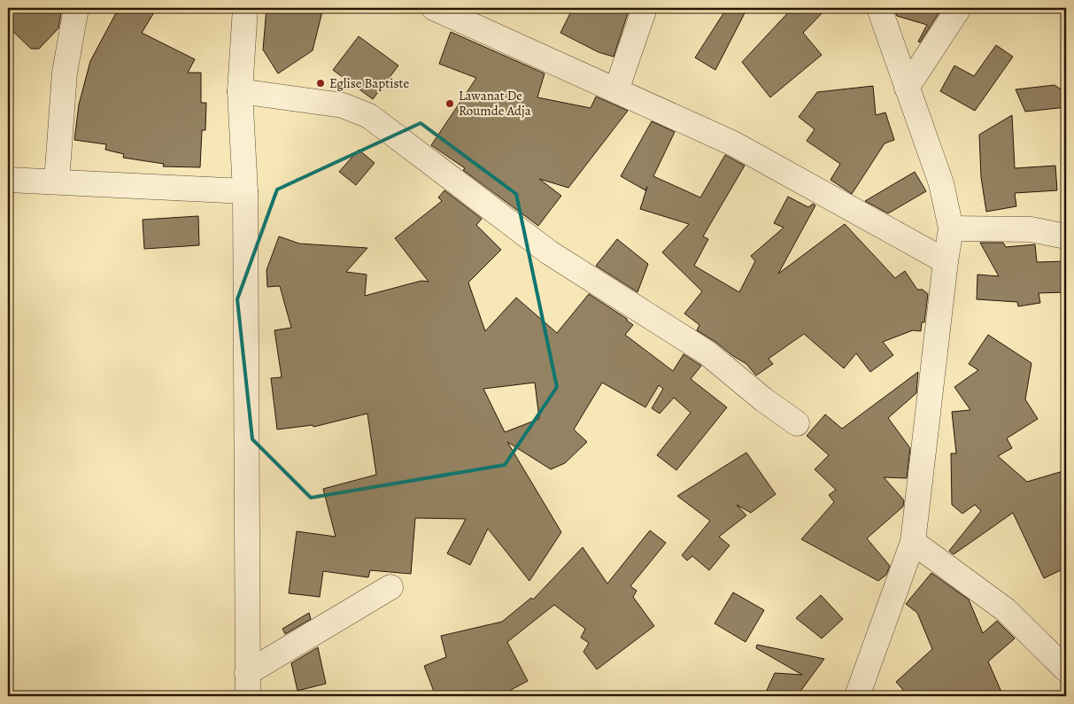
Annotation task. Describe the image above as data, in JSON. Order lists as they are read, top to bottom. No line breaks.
{"places":["Eglise Baptiste","Lawanat De Roumde Adja"]}
